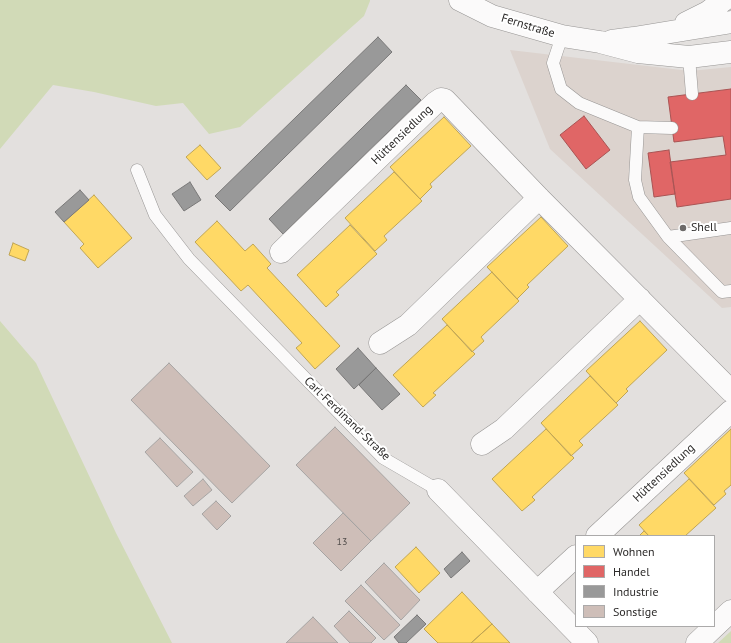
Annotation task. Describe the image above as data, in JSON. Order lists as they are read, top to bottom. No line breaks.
{"streets":{"street":["Fernstraße","Hüttensiedlung","Carl-Ferdinand-Straße"]},"places":["Shell"],"house_numbers":["13"],"legend":["Wohnen","Handel","Industrie","Sonstige"]}
